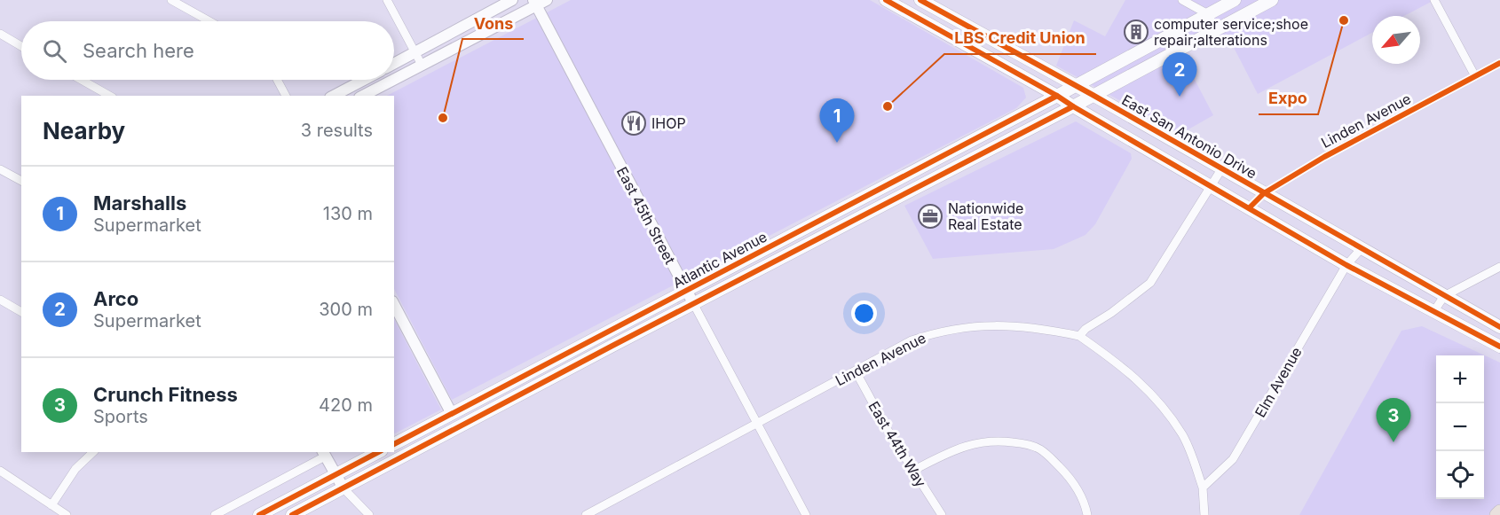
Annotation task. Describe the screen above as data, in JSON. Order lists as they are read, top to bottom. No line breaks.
{"streets":{"main road":["East San Antonio Drive","Atlantic Avenue"],"street":["Linden Avenue","East 45th Street","Elm Avenue","East 44th Way"]},"crossings":[["Linden Avenue","East San Antonio Drive"],["Linden Avenue","East 45th Street"],["Linden Avenue","East 44th Way"],["East San Antonio Drive","Atlantic Avenue"],["East San Antonio Drive","Elm Avenue"],["East 45th Street","Atlantic Avenue"]],"places":{"other":["Expo","LBS Credit Union","Vons"],"building":["computer service;shoe repair;alterations"],"restaurant":["IHOP"],"office":["Nationwide Real Estate"]},"north":"bottom left","page":{"search":"Search here","pins":["2","1","3"],"heading":["Nearby","3 results"],"list":[{"mark":"1","name":"Marshalls","note":"Supermarket","value":"130 m"},{"mark":"2","name":"Arco","note":"Supermarket","value":"300 m"},{"mark":"3","name":"Crunch Fitness","note":"Sports","value":"420 m"}],"map_buttons":["+","−"]}}
